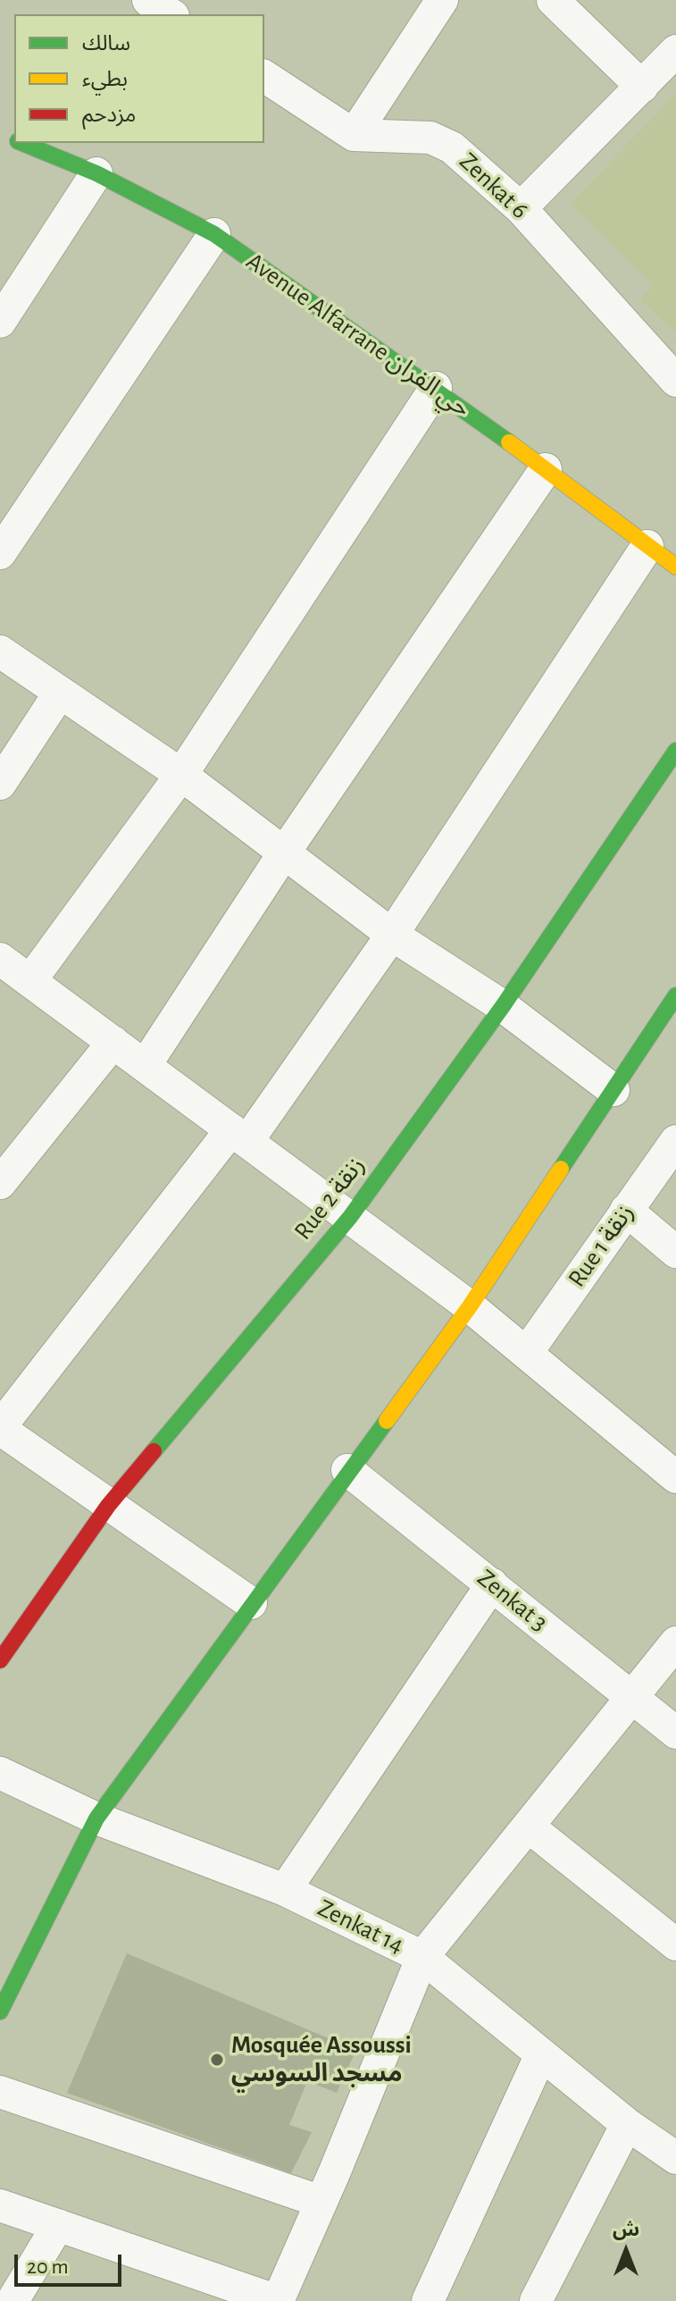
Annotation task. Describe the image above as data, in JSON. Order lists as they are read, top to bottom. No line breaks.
{"streets":{"street":["Zenkat 6","Avenue Alfarrane حي الفران","Rue 2 زنقة","Rue 1 زنقة","Zenkat 3","Zenkat 14"]},"places":["Mosquée Assoussi مسجد السوسي"],"legend":["سالك","بطيء","مزدحم"],"scale_bar":"20 m","north":"top"}
